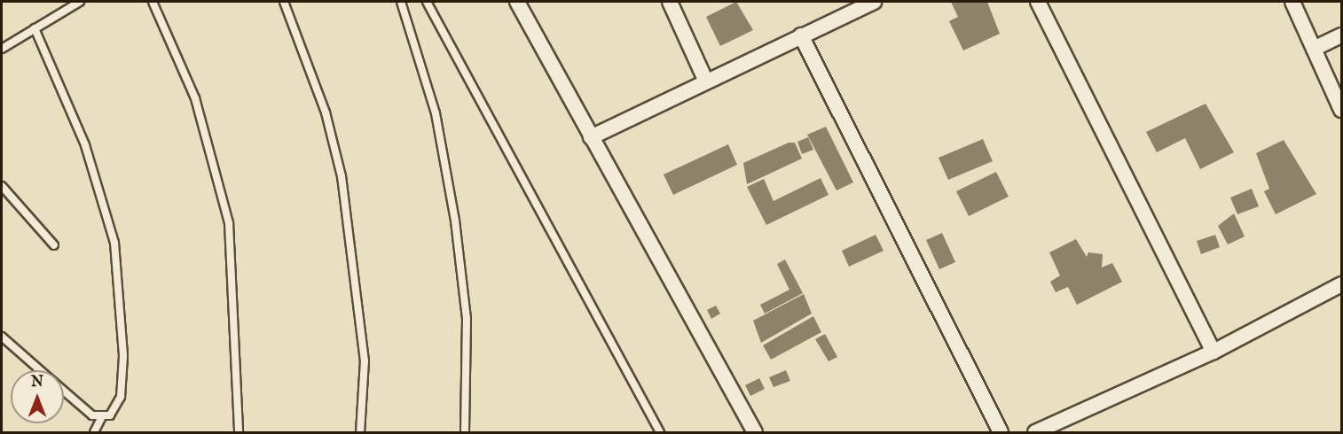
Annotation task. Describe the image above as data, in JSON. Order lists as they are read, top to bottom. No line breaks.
{"north":"top"}
